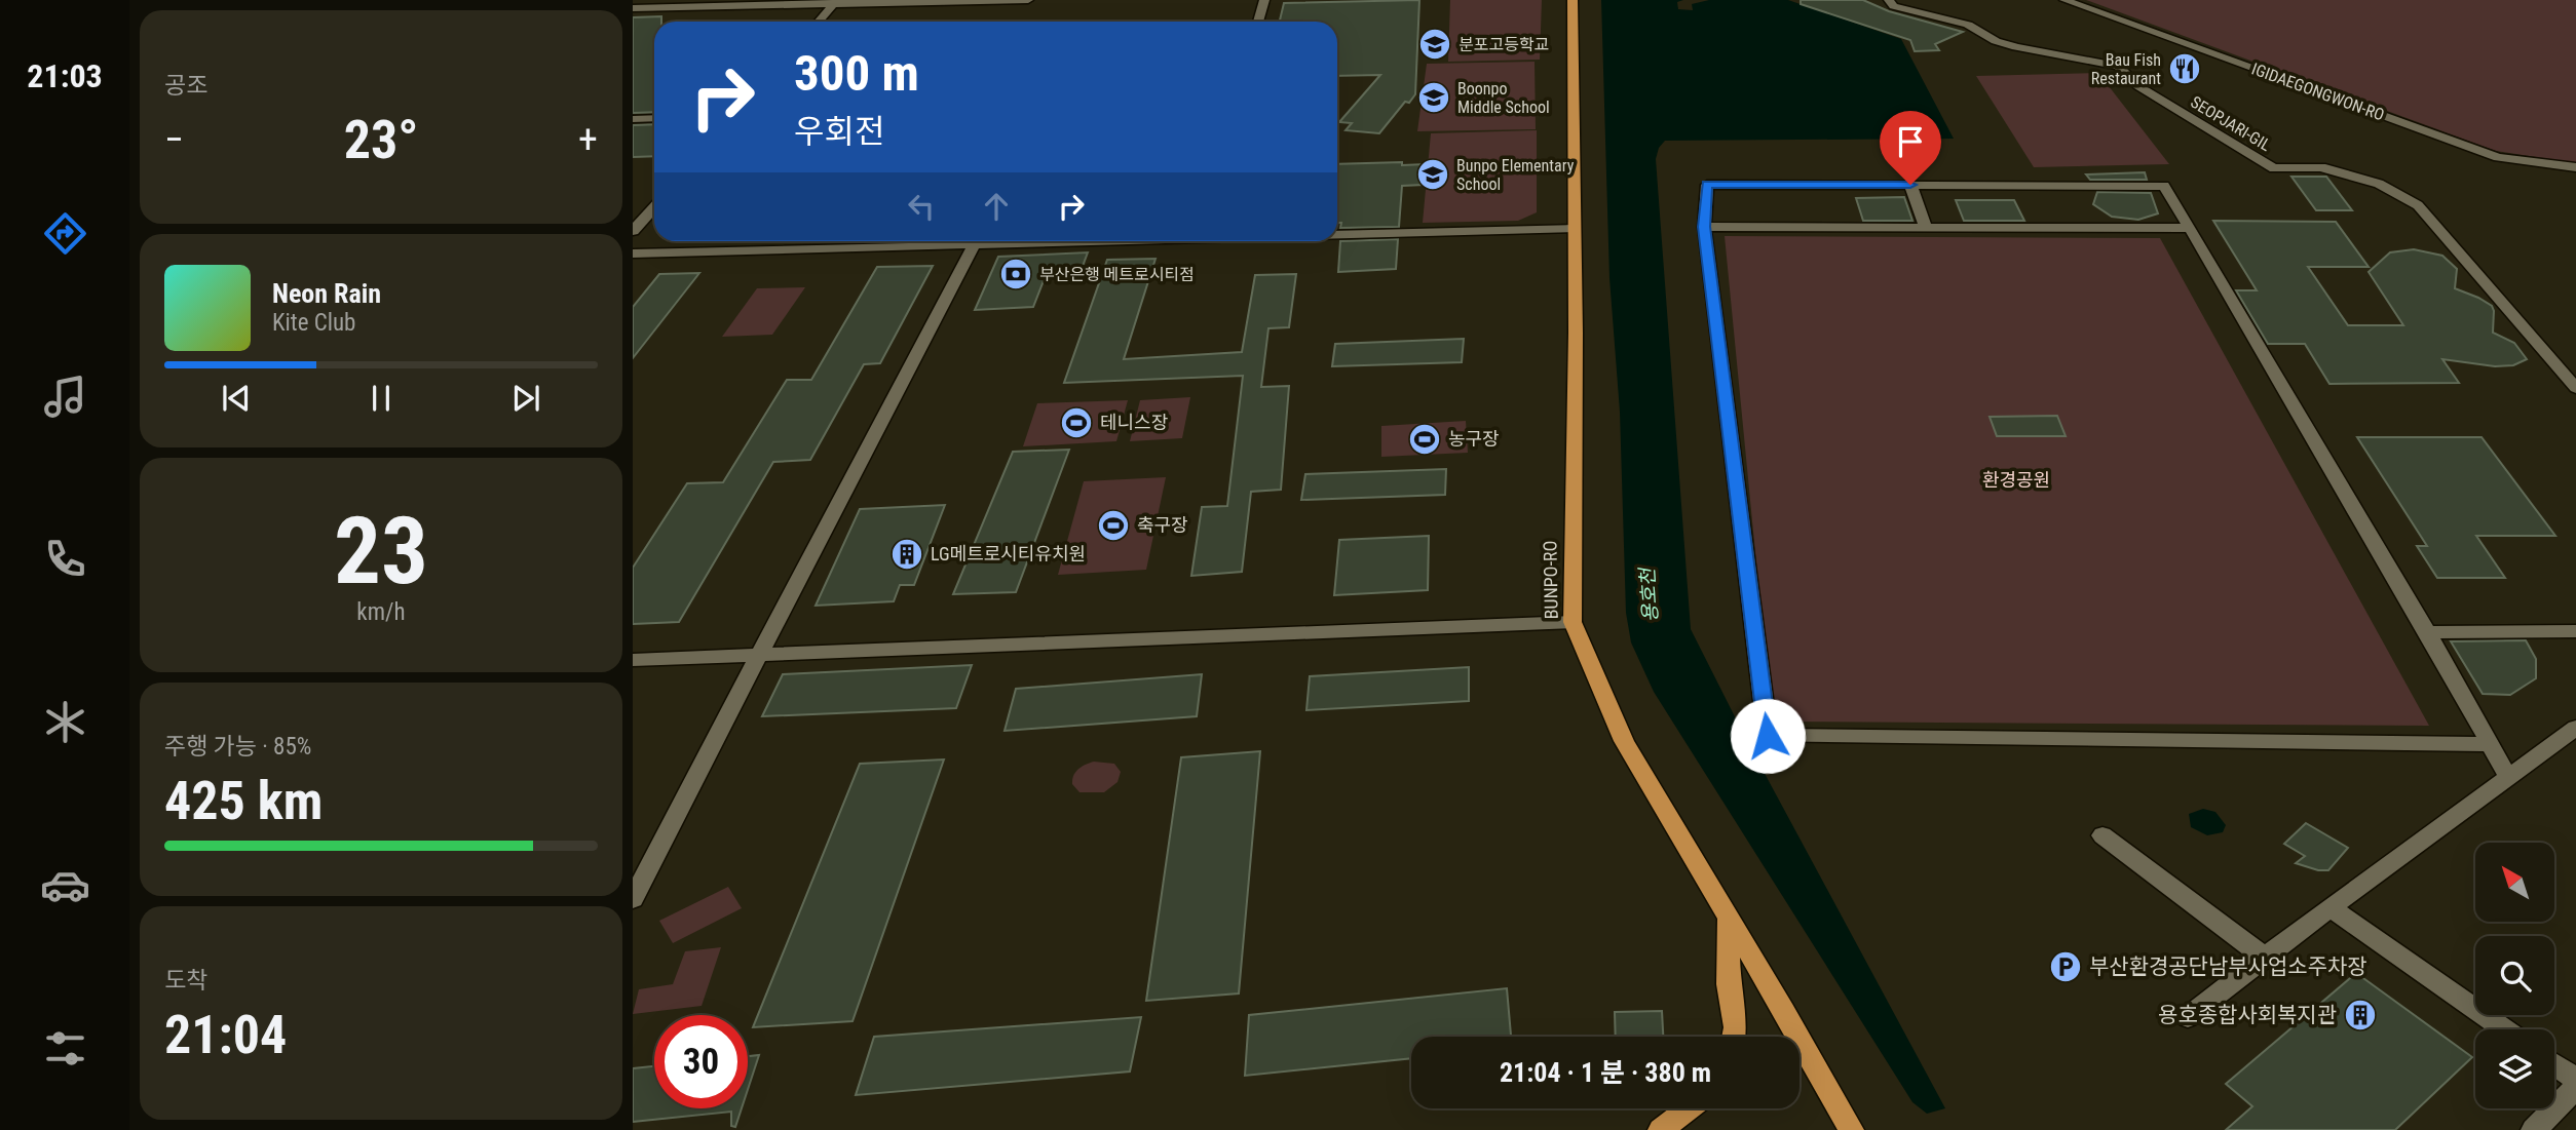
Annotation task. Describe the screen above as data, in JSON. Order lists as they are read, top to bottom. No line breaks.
{"streets":{"main road":["BUNPO-RO"],"street":["IGIDAEGONGWON-RO","SEOPJARI-GIL"]},"water":["용호천"],"parks":["환경공원"],"places":{"school or university":["분포고등학교","Boonpo Middle School","Bunpo Elementary School"],"restaurant":["Bau Fish Restaurant"],"bank":["부산은행 메트로시티점"],"sports":["테니스장","농구장","축구장"],"building":["LG메트로시티유치원","용호종합사회복지관"],"parking":["부산환경공단남부사업소주차장"]},"north":"top left","page":{"tabs":"21:03","tile":["공조",["23","km/h"],["주행 가능 · 85%","425 km"],["도착","21:04"]],"turn":["300 m","우회전"],"heat":["−","23°","+"],"song":["Neon Rain","Kite Club"],"limit":"30","trip":"21:04 · 1 분 · 380 m"}}
